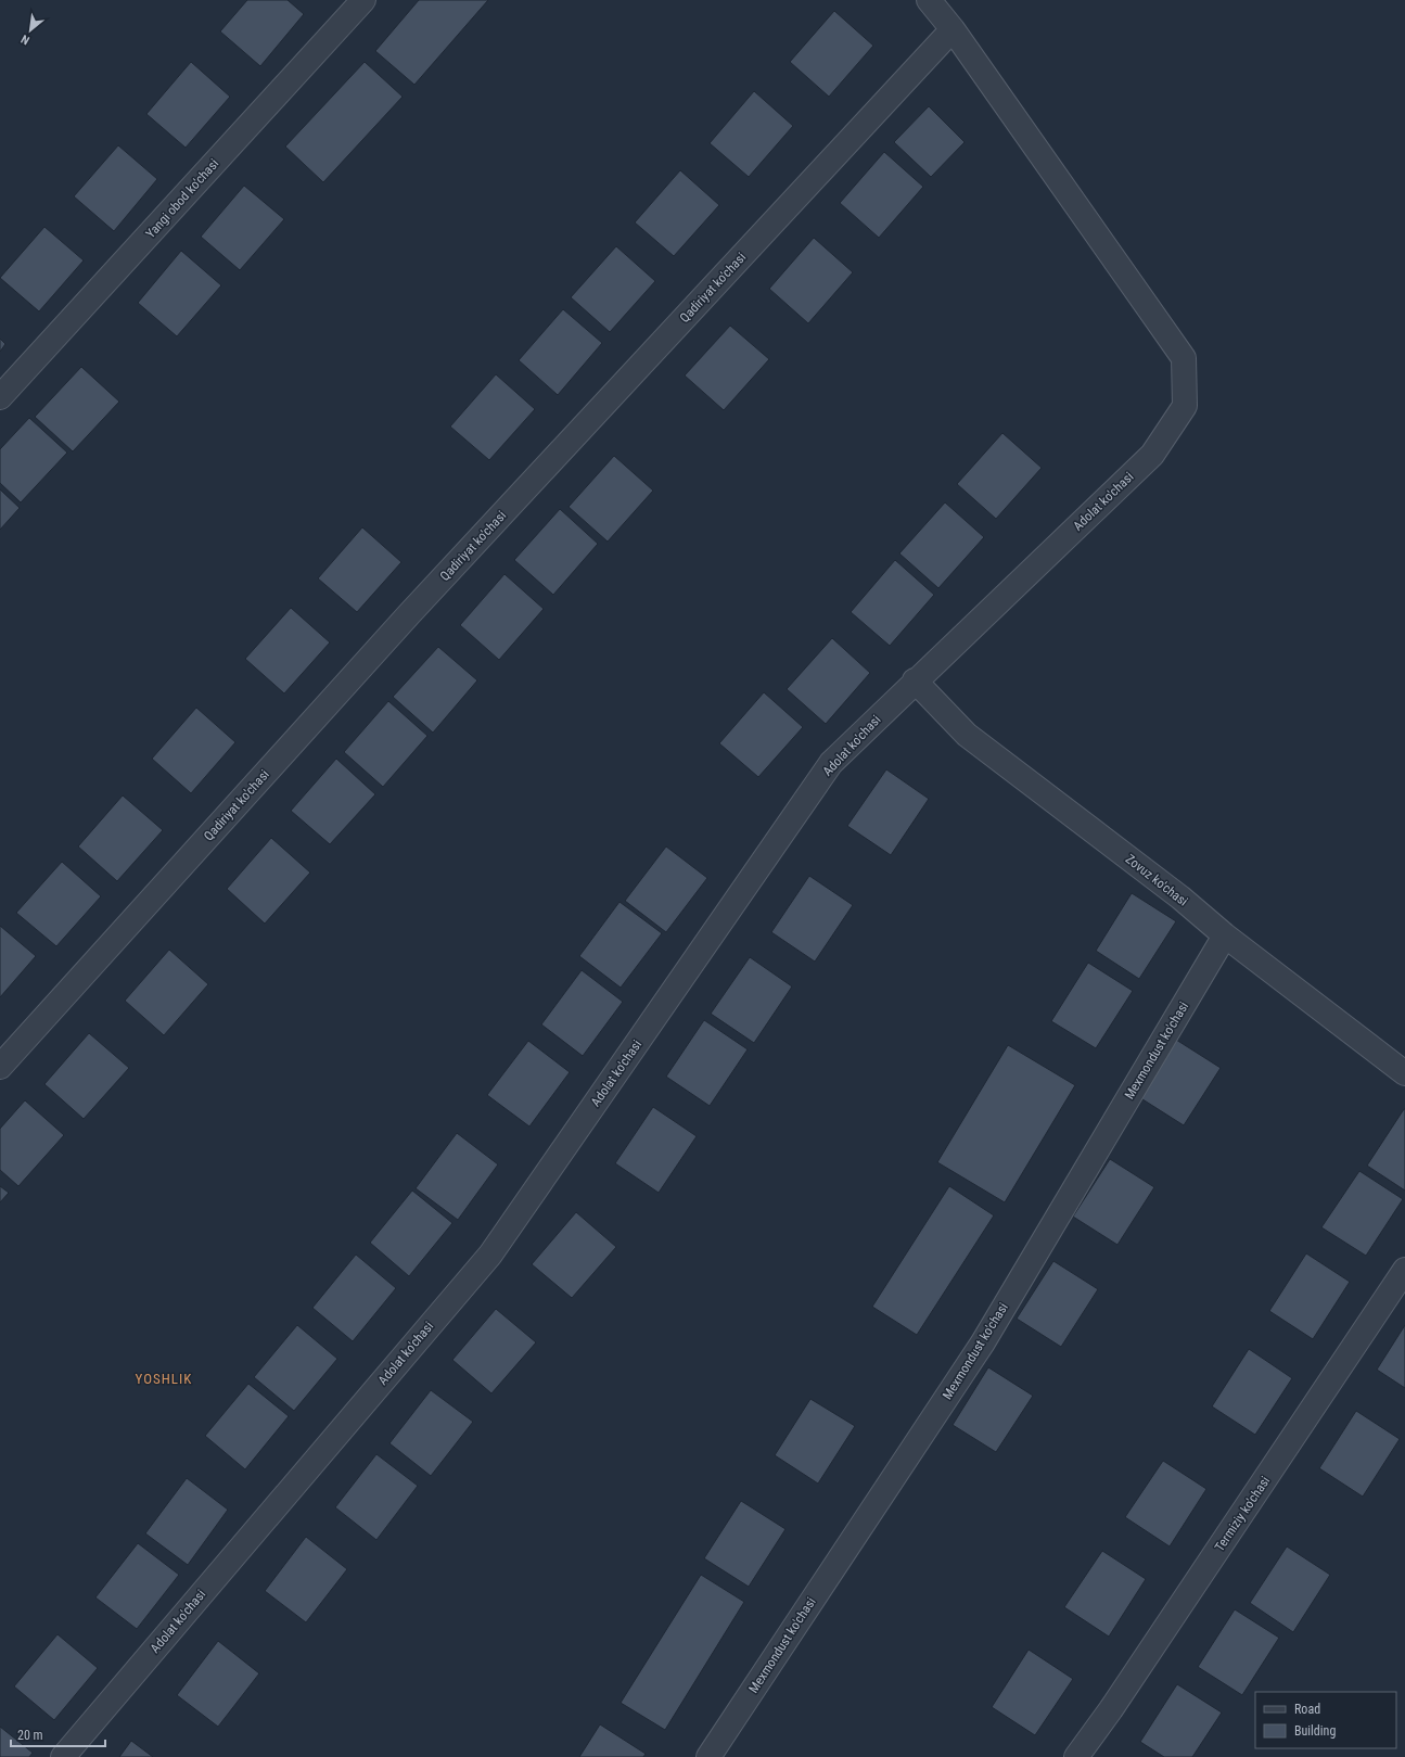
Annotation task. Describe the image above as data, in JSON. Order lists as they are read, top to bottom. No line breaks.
{"streets":{"street":["Yangi obod ko'chasi","Qadiriyat ko'chasi","Adolat ko'chasi","Zovuz ko'chasi","Mexmondust ko'chasi","Termiziy ko'chasi"]},"crossings":[["Qadiriyat ko'chasi","Adolat ko'chasi"],["Adolat ko'chasi","Zovuz ko'chasi"],["Zovuz ko'chasi","Mexmondust ko'chasi"]],"districts":["YOSHLIK"],"legend":["Road","Building"],"scale_bar":"20 m","north":"bottom left"}
